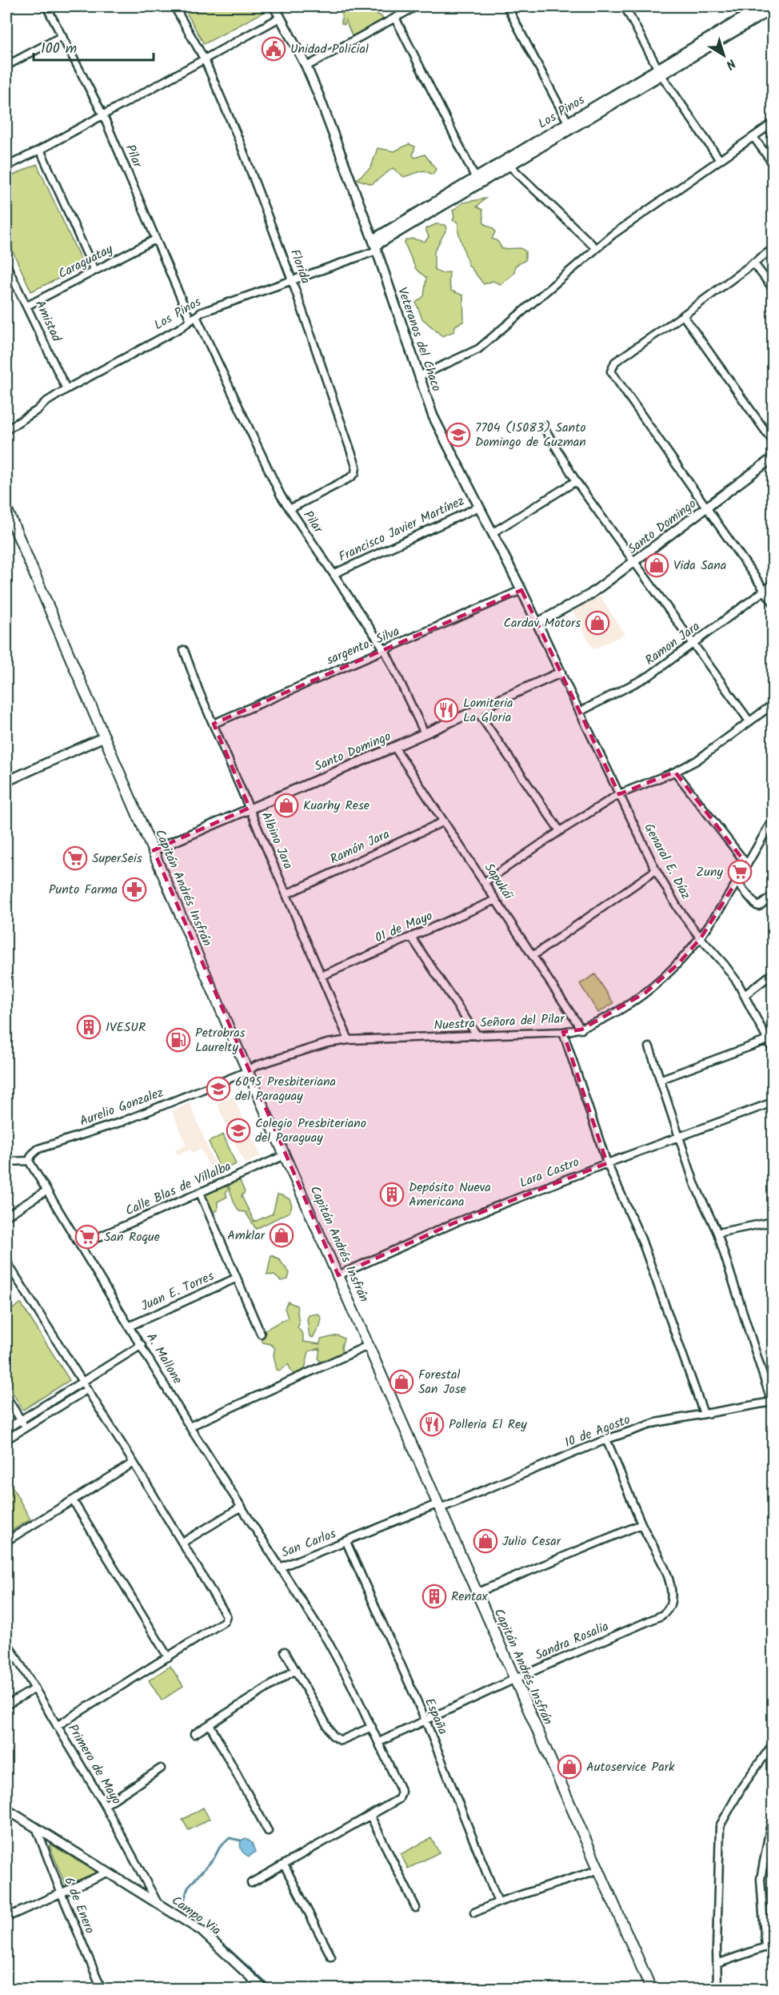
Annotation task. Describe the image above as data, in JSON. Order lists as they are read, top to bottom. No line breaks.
{"streets":{"main road":["Capitán Andrés Insfrán"],"street":["Los Pinos","Pilar","Caraguatay","Florida","Amistad","Veteranos del Chaco","Santo Domingo","Francisco Javier Martínez","Ramon Jara","sargento. Silva","Albino Jara","Ramón Jara","Genaral E. Díaz","Sapukái","01 de Mayo","Nuestra Señora del Pilar","Aurelio Gonzalez","Lara Castro","Calle Blas de Villalba","Juan E. Torres","A. Mallone","10 de Agosto","San Carlos","Sandra Rosalia","España","Primero de Mayo","6 de Enero","Campo Via"]},"crossings":[["Los Pinos","Pilar"],["Los Pinos","Florida"],["Los Pinos","Amistad"],["Los Pinos","Veteranos del Chaco"],["Pilar","Caraguatay"],["Pilar","Florida"],["Pilar","Santo Domingo"],["Pilar","Francisco Javier Martínez"],["Pilar","sargento. Silva"],["Caraguatay","Amistad"],["Veteranos del Chaco","Santo Domingo"],["Veteranos del Chaco","Francisco Javier Martínez"],["Veteranos del Chaco","sargento. Silva"],["Veteranos del Chaco","Genaral E. Díaz"],["Santo Domingo","Albino Jara"],["Santo Domingo","Genaral E. Díaz"],["Santo Domingo","Sapukái"],["Santo Domingo","Capitán Andrés Insfrán"],["Ramon Jara","Genaral E. Díaz"],["sargento. Silva","Albino Jara"],["Albino Jara","Ramón Jara"],["Albino Jara","01 de Mayo"],["Albino Jara","Nuestra Señora del Pilar"],["Ramón Jara","Sapukái"],["Genaral E. Díaz","Nuestra Señora del Pilar"],["Sapukái","01 de Mayo"],["Sapukái","Nuestra Señora del Pilar"],["Capitán Andrés Insfrán","Nuestra Señora del Pilar"],["Capitán Andrés Insfrán","Aurelio Gonzalez"],["Capitán Andrés Insfrán","Lara Castro"],["Capitán Andrés Insfrán","Calle Blas de Villalba"],["Capitán Andrés Insfrán","10 de Agosto"],["Capitán Andrés Insfrán","Sandra Rosalia"],["Nuestra Señora del Pilar","Aurelio Gonzalez"],["Aurelio Gonzalez","A. Mallone"],["Calle Blas de Villalba","A. Mallone"],["Juan E. Torres","A. Mallone"],["A. Mallone","San Carlos"],["A. Mallone","Sandra Rosalia"],["10 de Agosto","San Carlos"],["10 de Agosto","España"],["San Carlos","España"],["Sandra Rosalia","España"],["Primero de Mayo","Campo Via"],["6 de Enero","Campo Via"]],"places":{"public building":["Unidad Policial"],"school or university":["7704 (15083) Santo Domingo de Guzman","6095 Presbiteriana del Paraguay","Colegio Presbiteriano del Paraguay"],"shop":["Vida Sana","Cardav Motors","Kuarhy Rese","Amklar","Forestal San Jose","Julio Cesar","Autoservice Park"],"restaurant":["Lomiteria La Gloria","Polleria El Rey"],"supermarket":["SuperSeis","Zuny","San Roque"],"pharmacy":["Punto Farma"],"building":["IVESUR","Depósito Nueva Americana","Rentax"],"fuel station":["Petrobras Laurelty"]},"scale_bar":"100 m","north":"bottom right"}
